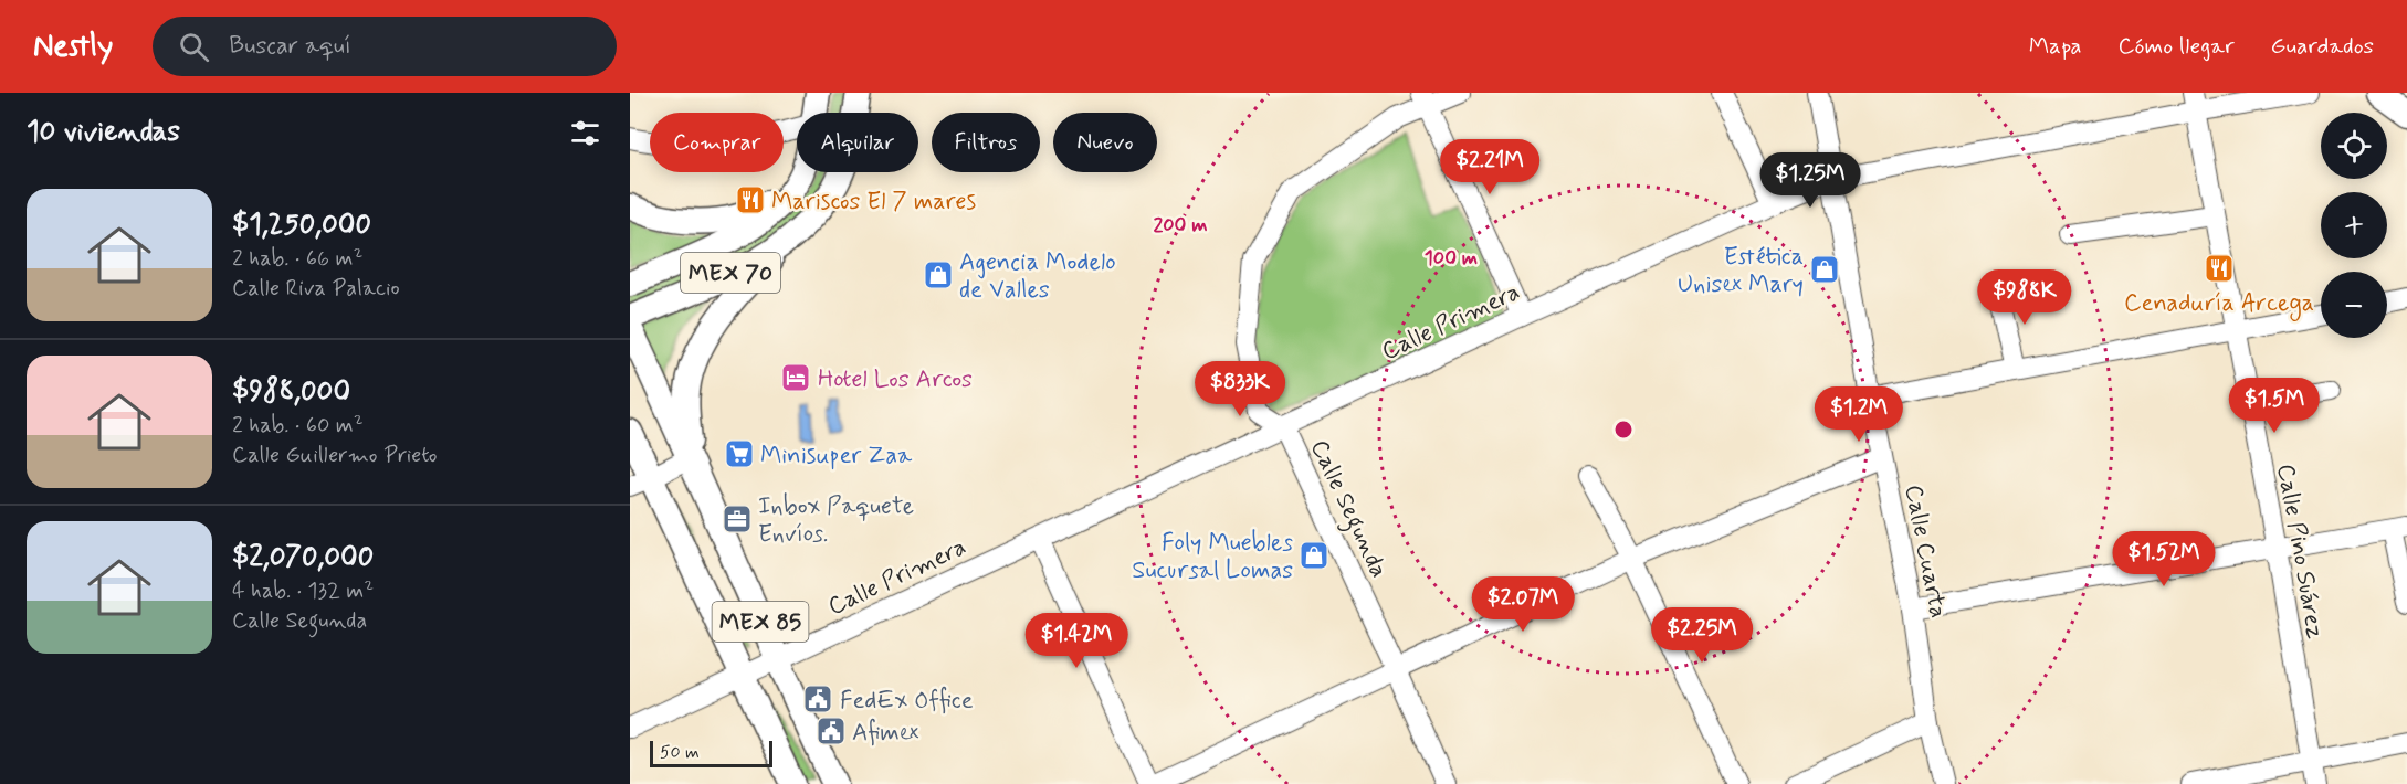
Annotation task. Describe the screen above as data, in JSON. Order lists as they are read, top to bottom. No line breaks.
{"streets":{"main road":["MEX 70","MEX 85"],"street":["Calle Primera","Calle Segunda","Calle Cuarta","Calle Pino Suárez"]},"crossings":[["Calle Primera","Calle Segunda"],["Calle Primera","Calle Cuarta"],["Calle Primera","Calle Pino Suárez"],["Calle Primera","MEX 85"]],"places":{"restaurant":["Mariscos El 7 mares","Cenaduría Arcega"],"shop":["Estética Unisex Mary","Agencia Modelo de Valles","Foly Muebles Sucursal Lomas"],"hotel":["Hotel Los Arcos"],"supermarket":["Minisuper Zaa"],"office":["Inbox Paquete Envíos."],"public building":["FedEx Office","Afimex"]},"scale_bar":"50 m","page":{"header":"Nestly","search":"Buscar aquí","nav":["Mapa","Cómo llegar","Guardados"],"heading":"10 viviendas","map_buttons":["+","−"],"chip":["Comprar","Alquilar","Filtros","Nuevo"],"price":["$2.21M","$1.25M","$988K","$833K","$1.5M","$1.2M","$1.52M","$2.07M","$2.25M","$1.42M"],"list":[{"name":"$1,250,000","note":"2 hab. · 66 m² · Calle Riva Palacio"},{"name":"$988,000","note":"2 hab. · 60 m² · Calle Guillermo Prieto"},{"name":"$2,070,000","note":"4 hab. · 132 m² · Calle Segunda"}],"scale":"50 m"},"rings":["200 m","100 m"]}
